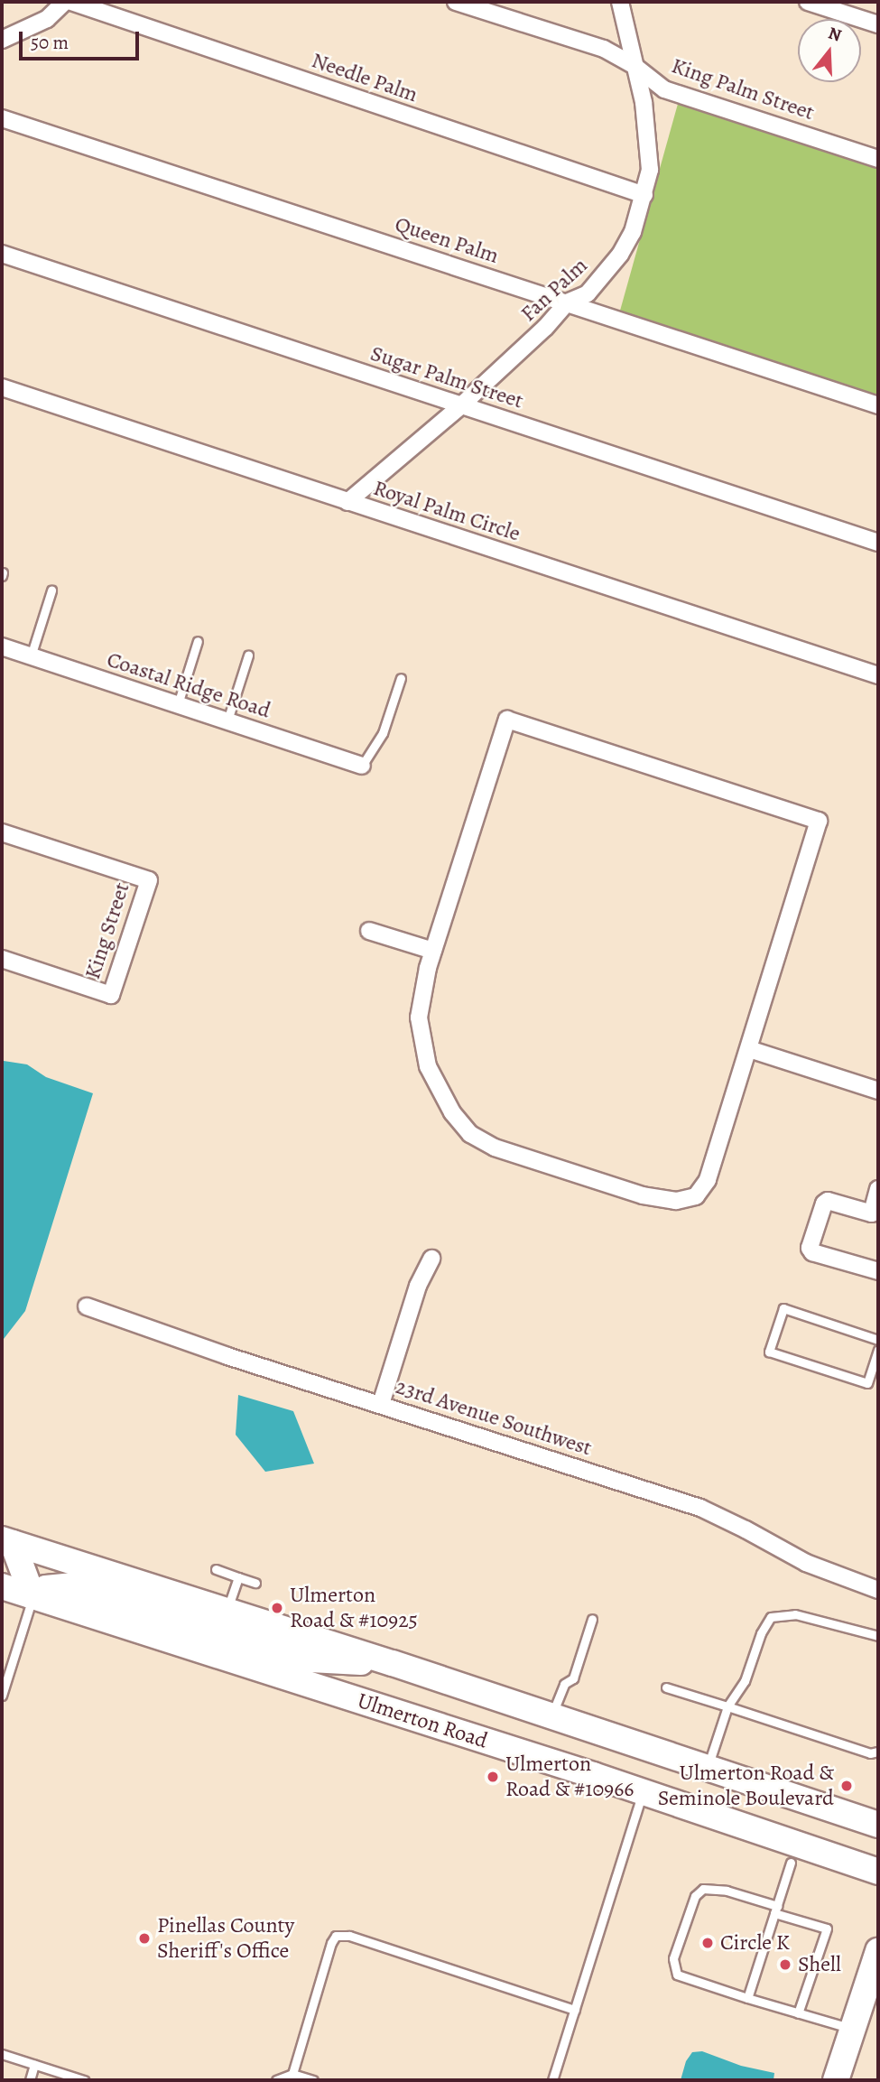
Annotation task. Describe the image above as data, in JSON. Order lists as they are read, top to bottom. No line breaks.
{"streets":{"main road":["Ulmerton Road"],"street":["Needle Palm","King Palm Street","Queen Palm","Fan Palm","Sugar Palm Street","Royal Palm Circle","Coastal Ridge Road","King Street","23rd Avenue Southwest"]},"crossings":[["Needle Palm","Fan Palm"],["King Palm Street","Fan Palm"],["Queen Palm","Fan Palm"],["Fan Palm","Sugar Palm Street"],["Fan Palm","Royal Palm Circle"]],"places":["Ulmerton Road & #10925","Ulmerton Road & #10966","Ulmerton Road & Seminole Boulevard","Pinellas County Sheriff's Office","Circle K","Shell"],"scale_bar":"50 m","north":"top"}
